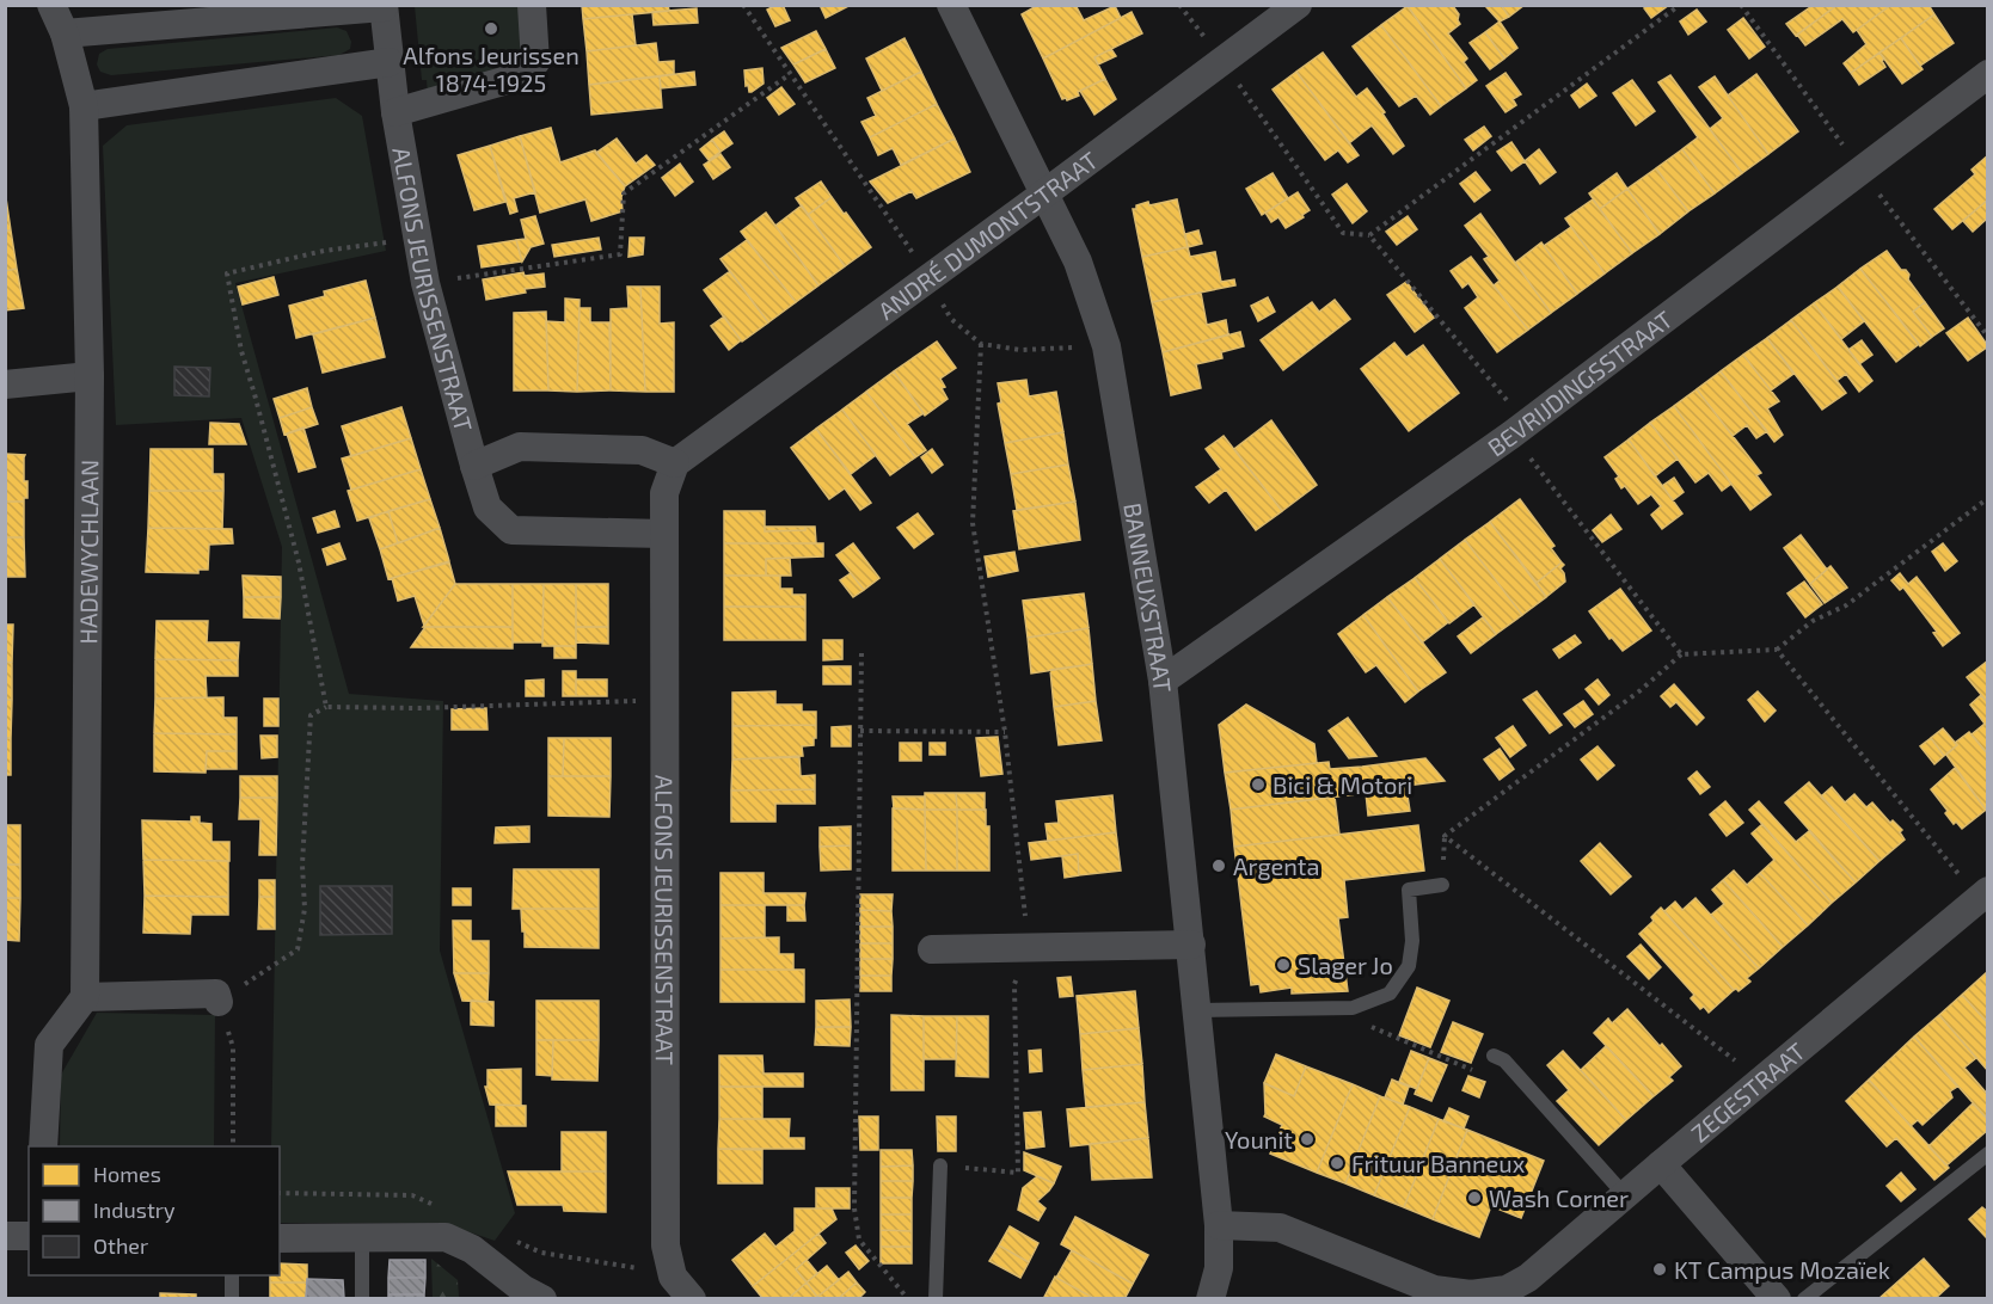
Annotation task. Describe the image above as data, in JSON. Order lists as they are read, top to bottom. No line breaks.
{"streets":{"street":["ANDRÉ DUMONTSTRAAT","ALFONS JEURISSENSTRAAT","BEVRIJDINGSSTRAAT","HADEWYCHLAAN","BANNEUXSTRAAT","ZEGESTRAAT"]},"crossings":[["ANDRÉ DUMONTSTRAAT","ALFONS JEURISSENSTRAAT"],["ANDRÉ DUMONTSTRAAT","BANNEUXSTRAAT"],["BEVRIJDINGSSTRAAT","BANNEUXSTRAAT"],["BANNEUXSTRAAT","ZEGESTRAAT"]],"places":["Alfons Jeurissen 1874-1925","Bici & Motori","Argenta","Slager Jo","Younit","Frituur Banneux","Wash Corner","KT Campus Mozaïek"],"legend":["Homes","Industry","Other"]}
